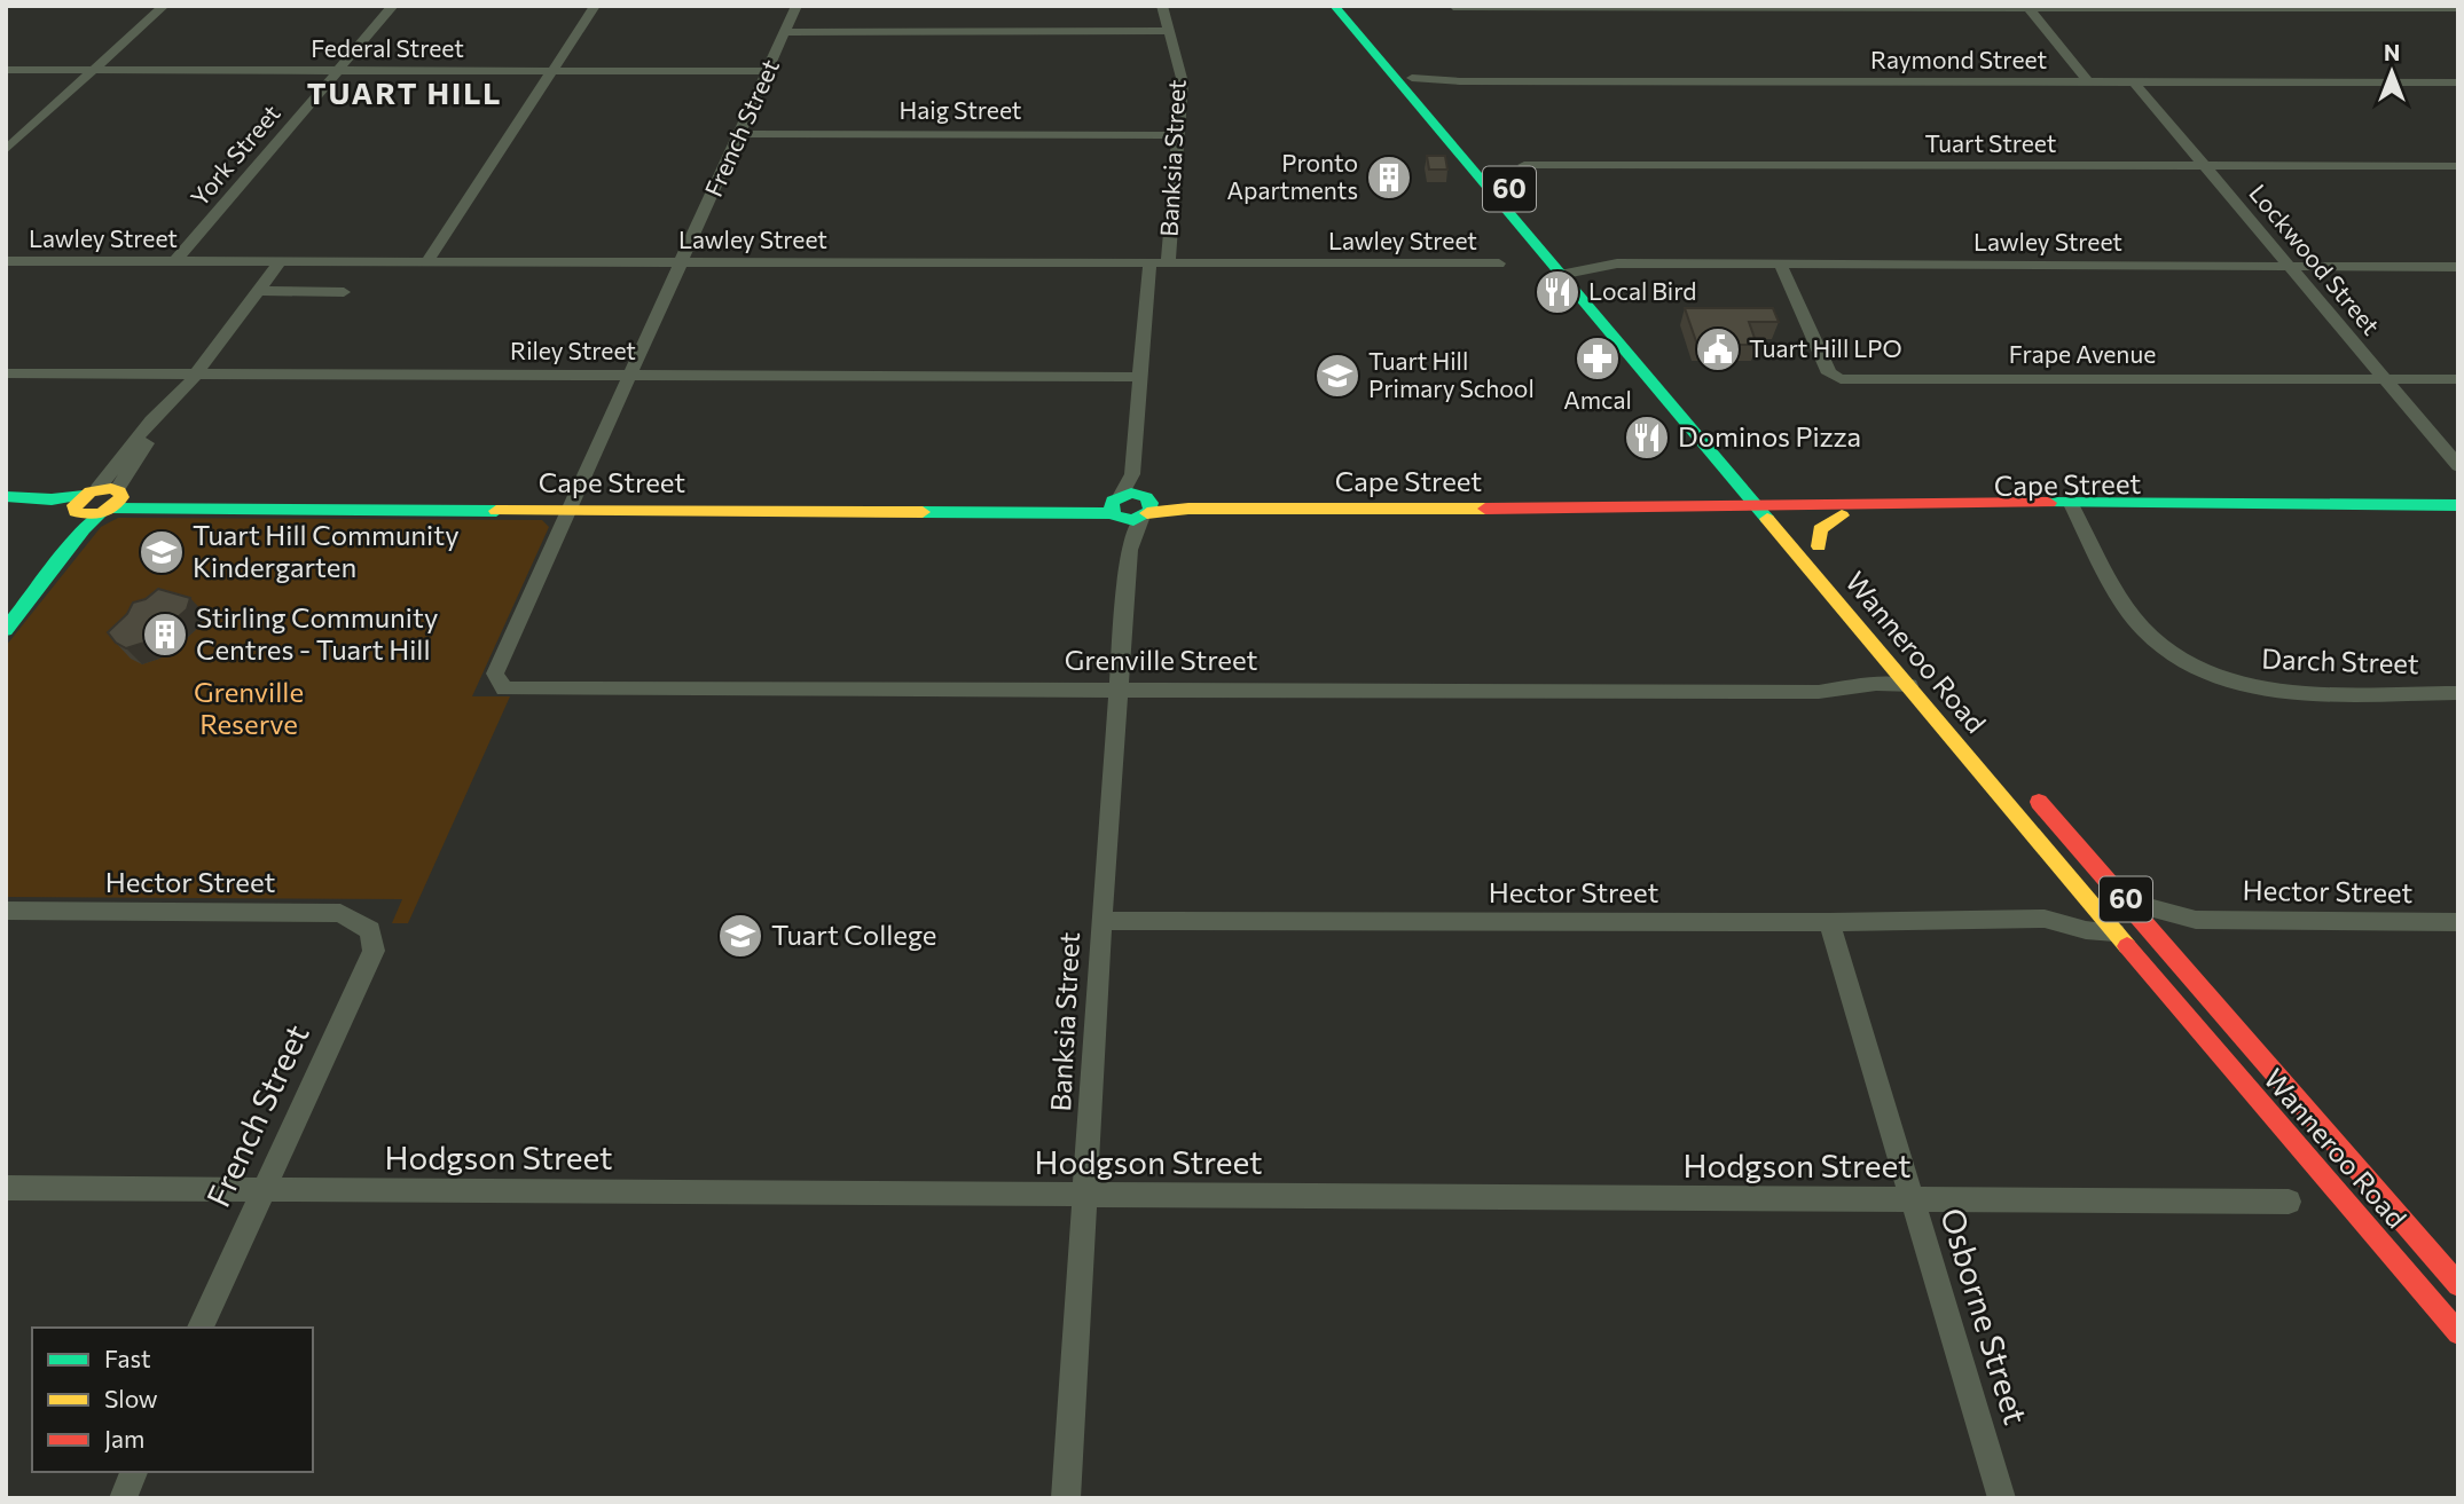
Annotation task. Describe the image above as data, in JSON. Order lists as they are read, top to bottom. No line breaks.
{"streets":{"main road":["60","Cape Street","Wanneroo Road"],"street":["Federal Street","Raymond Street","Haig Street","French Street","Tuart Street","York Street","Banksia Street","Lawley Street","Lockwood Street","Riley Street","Frape Avenue","Grenville Street","Darch Street","Hector Street","Hodgson Street","Osborne Street"]},"crossings":[["Federal Street","French Street"],["Federal Street","York Street"],["Raymond Street","60"],["Raymond Street","Lockwood Street"],["Haig Street","French Street"],["Haig Street","Banksia Street"],["French Street","Lawley Street"],["French Street","Riley Street"],["French Street","Cape Street"],["French Street","Grenville Street"],["French Street","Hector Street"],["French Street","Hodgson Street"],["Tuart Street","Lockwood Street"],["York Street","Lawley Street"],["Banksia Street","Lawley Street"],["Banksia Street","Riley Street"],["Banksia Street","Cape Street"],["Banksia Street","Grenville Street"],["Banksia Street","Hector Street"],["Banksia Street","Hodgson Street"],["60","Lawley Street"],["60","Wanneroo Road"],["Lawley Street","Lockwood Street"],["Lawley Street","Frape Avenue"],["Lawley Street","Wanneroo Road"],["Lockwood Street","Frape Avenue"],["Cape Street","Wanneroo Road"],["Cape Street","Darch Street"],["Wanneroo Road","Grenville Street"],["Wanneroo Road","Hector Street"],["Hector Street","Osborne Street"],["Hodgson Street","Osborne Street"]],"districts":["TUART HILL"],"parks":["Grenville Reserve"],"places":{"building":["Pronto Apartments","Stirling Community Centres - Tuart Hill"],"restaurant":["Local Bird","Dominos Pizza"],"public building":["Tuart Hill LPO"],"pharmacy":["Amcal"],"school or university":["Tuart Hill Primary School","Tuart Hill Community Kindergarten","Tuart College"]},"legend":["Fast","Slow","Jam"],"north":"top"}
